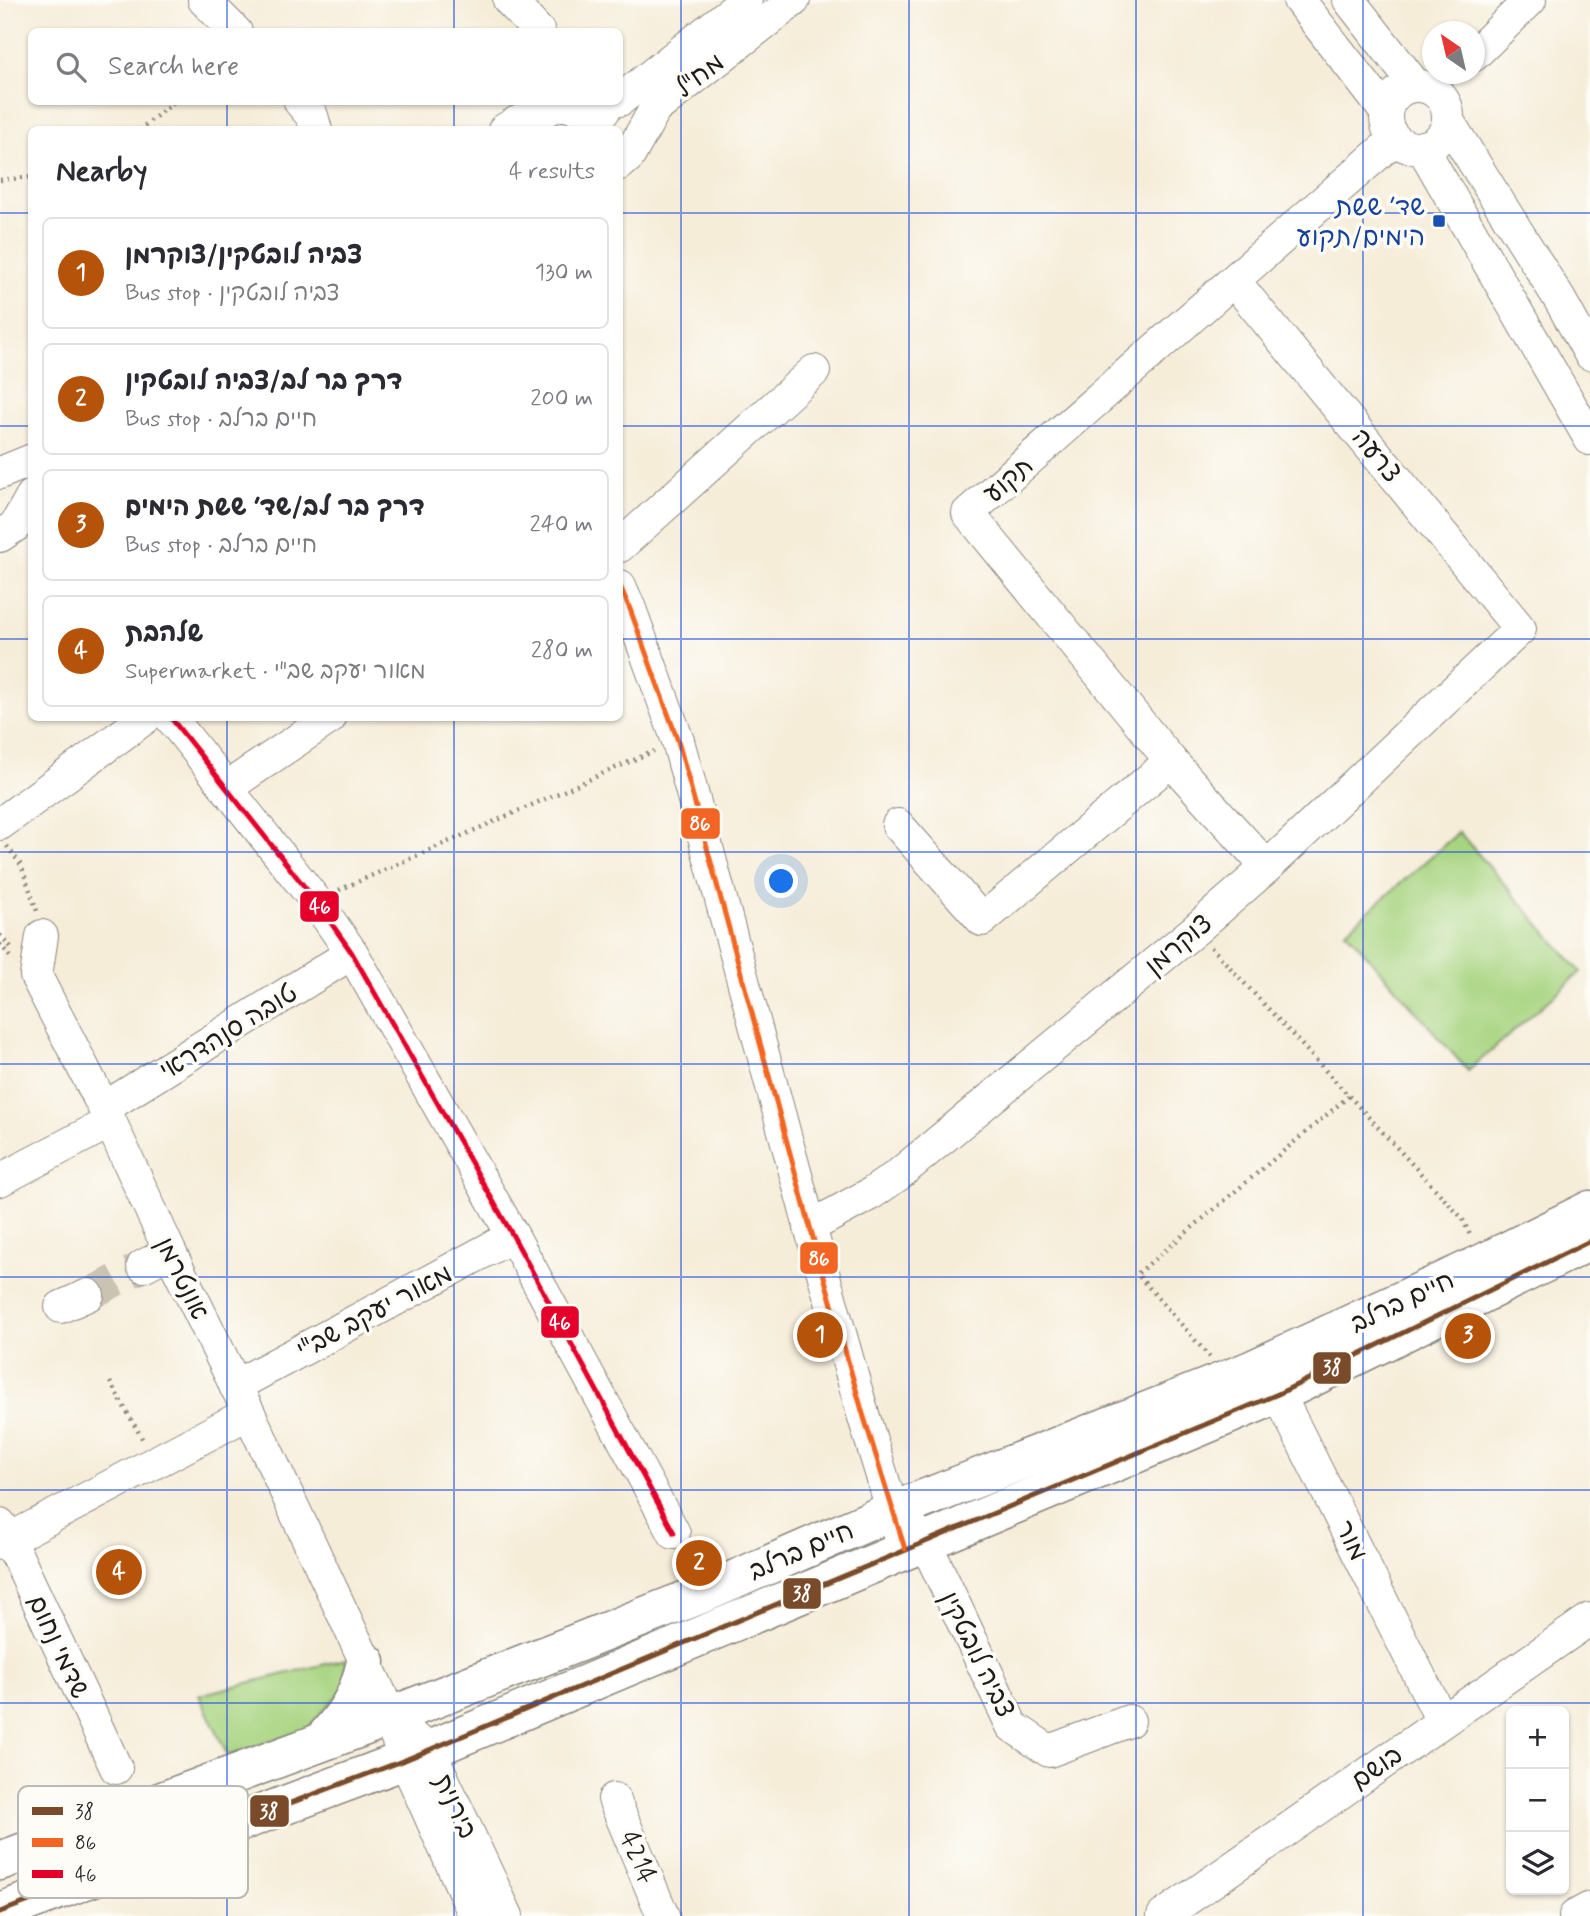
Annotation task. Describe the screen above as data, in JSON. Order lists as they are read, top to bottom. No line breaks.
{"streets":{"main road":["חיים ברלב"],"street":["מח\"ל","צרעה","תקוע","צוקרמן","טובה סנהדראי","אונטרמן","מאור יעקב שב\"י","מור","שדמי נחום","צביה לובטקין","בושם","בירנית","4214"]},"crossings":[["צרעה","תקוע"],["צרעה","צוקרמן"],["תקוע","צוקרמן"],["צוקרמן","צביה לובטקין"],["טובה סנהדראי","אונטרמן"],["אונטרמן","חיים ברלב"],["אונטרמן","מאור יעקב שב\"י"],["אונטרמן","בירנית"],["חיים ברלב","מור"],["חיים ברלב","צביה לובטקין"],["חיים ברלב","בירנית"],["מאור יעקב שב\"י","שדמי נחום"],["מור","בושם"]],"places":{"transit":["שד׳ ששת הימים/תקוע"]},"lines":["transit line 86","transit line 46","transit line 38"],"legend":["38","86","46"],"north":"top left","page":{"search":"Search here","heading":["Nearby","4 results"],"list":[{"mark":"1","name":"צביה לובטקין/צוקרמן","note":"Bus stop · צביה לובטקין","value":"130 m"},{"mark":"2","name":"דרך בר לב/צביה לובטקין","note":"Bus stop · חיים ברלב","value":"200 m"},{"mark":"3","name":"דרך בר לב/שד׳ ששת הימים","note":"Bus stop · חיים ברלב","value":"240 m"},{"mark":"4","name":"שלהבת","note":"Supermarket · מאור יעקב שב\"י","value":"280 m"}],"pins":["1","3","2","4"],"map_buttons":["+","−"]}}
